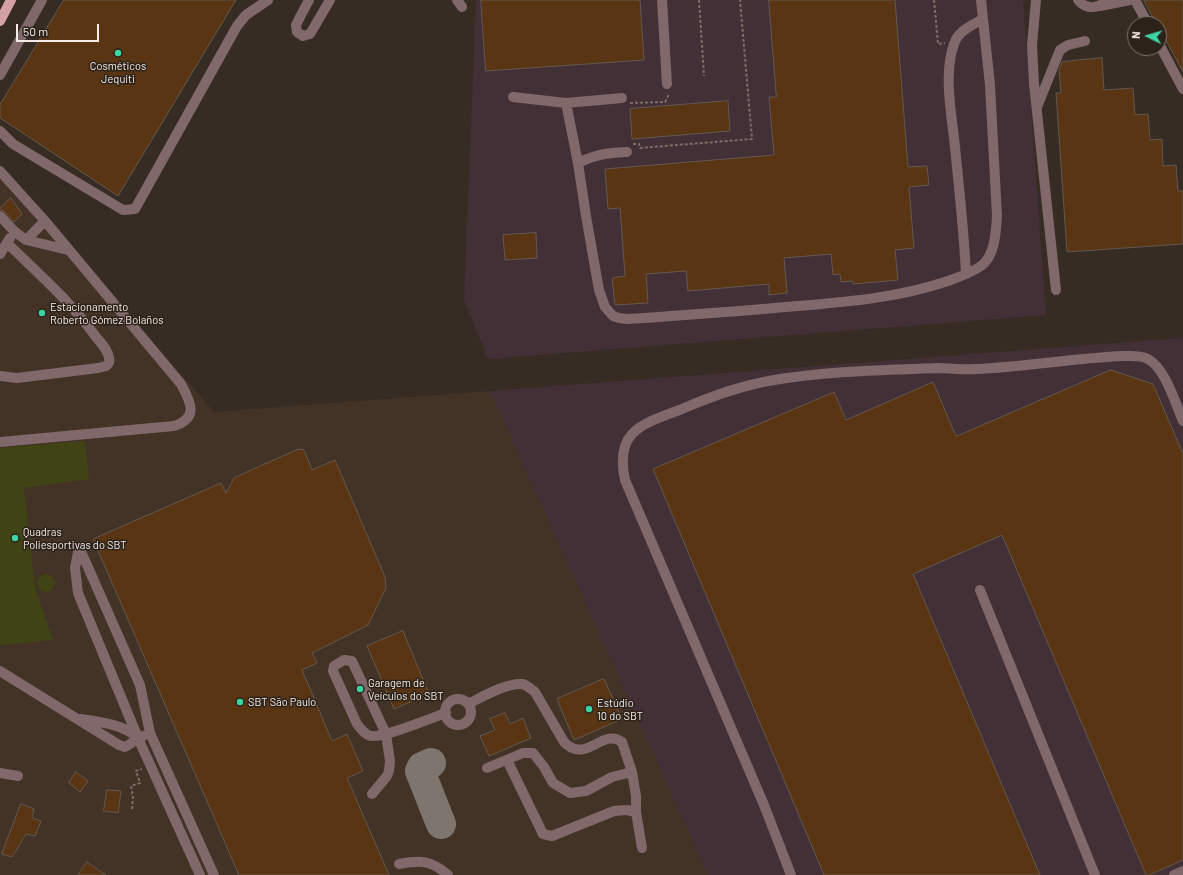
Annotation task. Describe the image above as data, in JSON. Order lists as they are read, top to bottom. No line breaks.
{"places":["Cosméticos Jequiti","Estacionamento Roberto Gómez Bolaños","Quadras Poliesportivas do SBT","Garagem de Veículos do SBT","SBT São Paulo","Estúdio 10 do SBT"],"scale_bar":"50 m","north":"left"}
